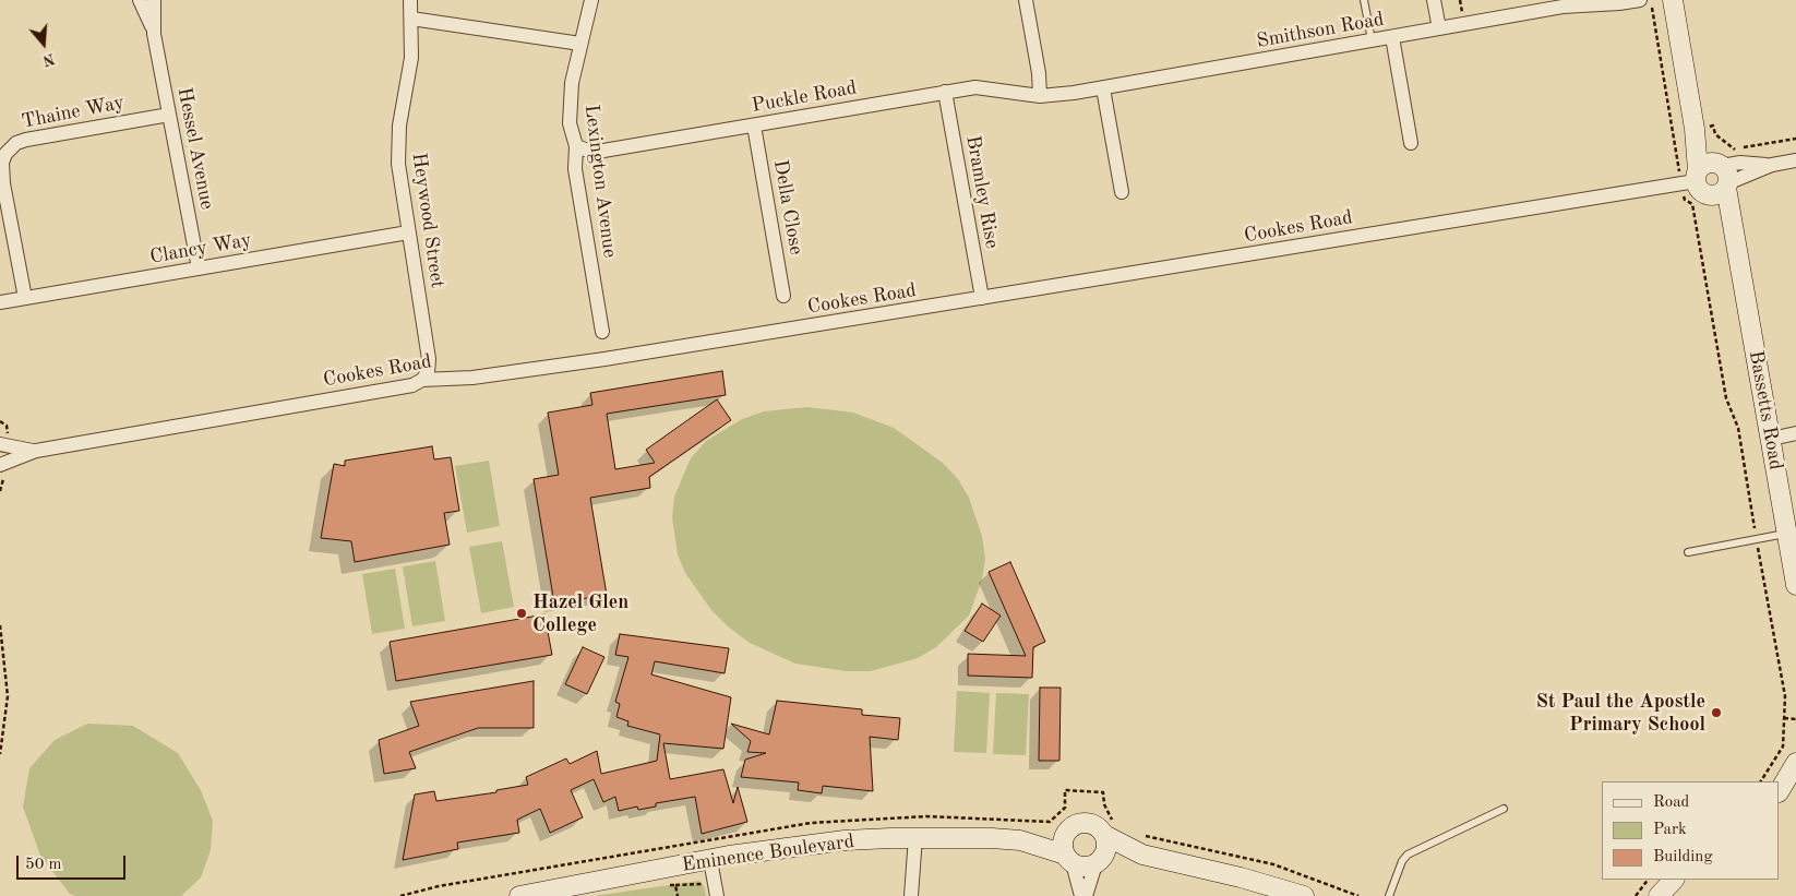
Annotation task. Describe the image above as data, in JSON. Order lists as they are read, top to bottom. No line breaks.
{"streets":{"street":["Smithson Road","Puckle Road","Thaine Way","Hessel Avenue","Lexington Avenue","Bramley Rise","Della Close","Heywood Street","Cookes Road","Clancy Way","Bassetts Road","Eminence Boulevard"]},"crossings":[["Smithson Road","Puckle Road"],["Puckle Road","Lexington Avenue"],["Puckle Road","Bramley Rise"],["Puckle Road","Della Close"],["Thaine Way","Hessel Avenue"],["Thaine Way","Clancy Way"],["Hessel Avenue","Clancy Way"],["Bramley Rise","Cookes Road"],["Heywood Street","Cookes Road"],["Heywood Street","Clancy Way"],["Cookes Road","Bassetts Road"]],"places":["Hazel Glen College","St Paul the Apostle Primary School"],"legend":["Road","Park","Building"],"scale_bar":"50 m","north":"bottom"}
